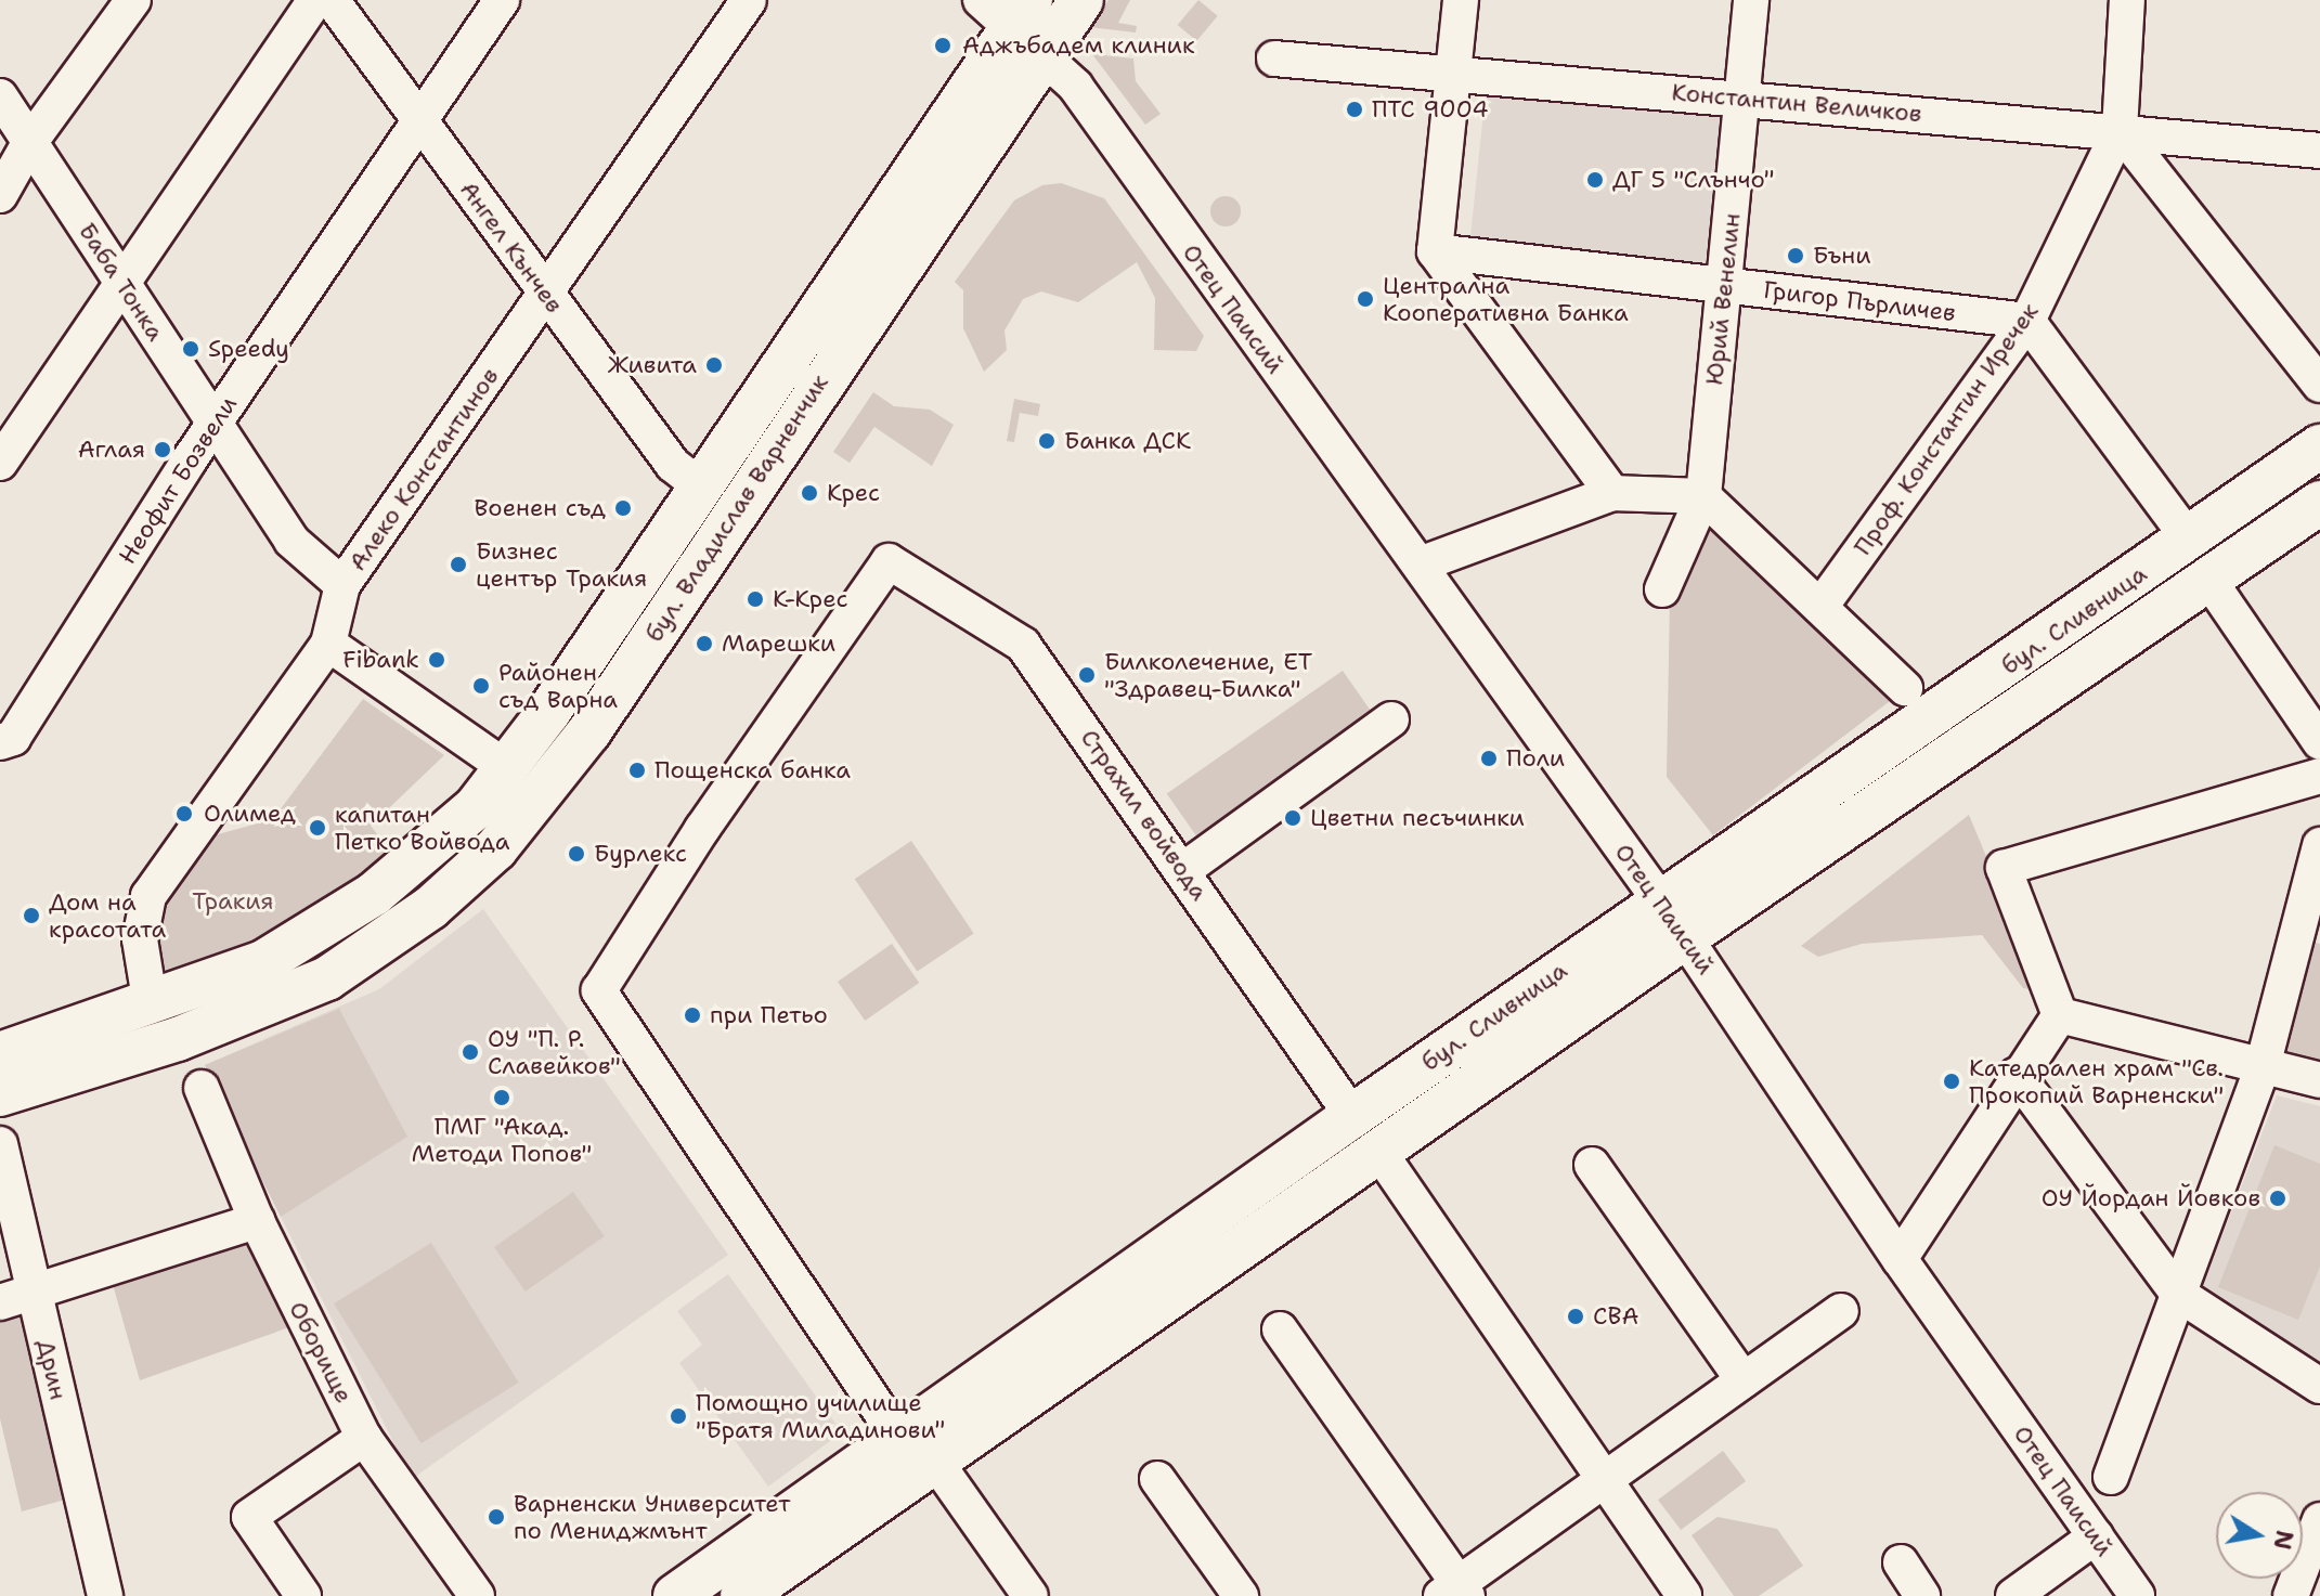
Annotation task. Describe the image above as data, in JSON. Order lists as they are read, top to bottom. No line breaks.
{"streets":{"main road":["бул. Владислав Варненчик","бул. Сливница"],"street":["Константин Величков","Ангел Кънчев","Баба Тонка","Юрий Венелин","Григор Пърличев","Отец Паисий","Проф. Константин Иречек","Алеко Константинов","Неофит Бозвели","Страхил войвода","Оборище","Дрин"]},"crossings":[["Константин Величков","Юрий Венелин"],["Константин Величков","Проф. Константин Иречек"],["Ангел Кънчев","Алеко Константинов"],["Ангел Кънчев","Неофит Бозвели"],["Ангел Кънчев","бул. Владислав Варненчик"],["Баба Тонка","Алеко Константинов"],["Баба Тонка","Неофит Бозвели"],["Юрий Венелин","Григор Пърличев"],["Григор Пърличев","Проф. Константин Иречек"],["Отец Паисий","бул. Владислав Варненчик"],["Отец Паисий","бул. Сливница"],["Алеко Константинов","бул. Владислав Варненчик"],["бул. Сливница","Страхил войвода"]],"parks":["Тракия"],"places":["Аджъбадем клиник","ПТС 9004","ДГ 5 \"Слънчо\"","Бъни","Централна Кооперативна Банка","Speedy","Живита","Банка ДСК","Аглая","Крес","Военен съд","Бизнес център Тракия","К-Крес","Марешки","Fibank","Билколечение, ЕТ \"Здравец-Билка\"","Районен съд Варна","Поли","Пощенска банка","Олимед","Цветни песъчинки","капитан Петко Войвода","Бурлекс","Дом на красотата","при Петьо","ОУ \"П. Р. Славейков\"","Катедрален храм \"Св. Прокопий Варненски\"","ПМГ \"Акад. Методи Попов\"","ОУ Йордан Йовков","CBA","Помощно училище \"Братя Миладинови\"","Варненски Университет по Мениджмънт"],"north":"right"}
